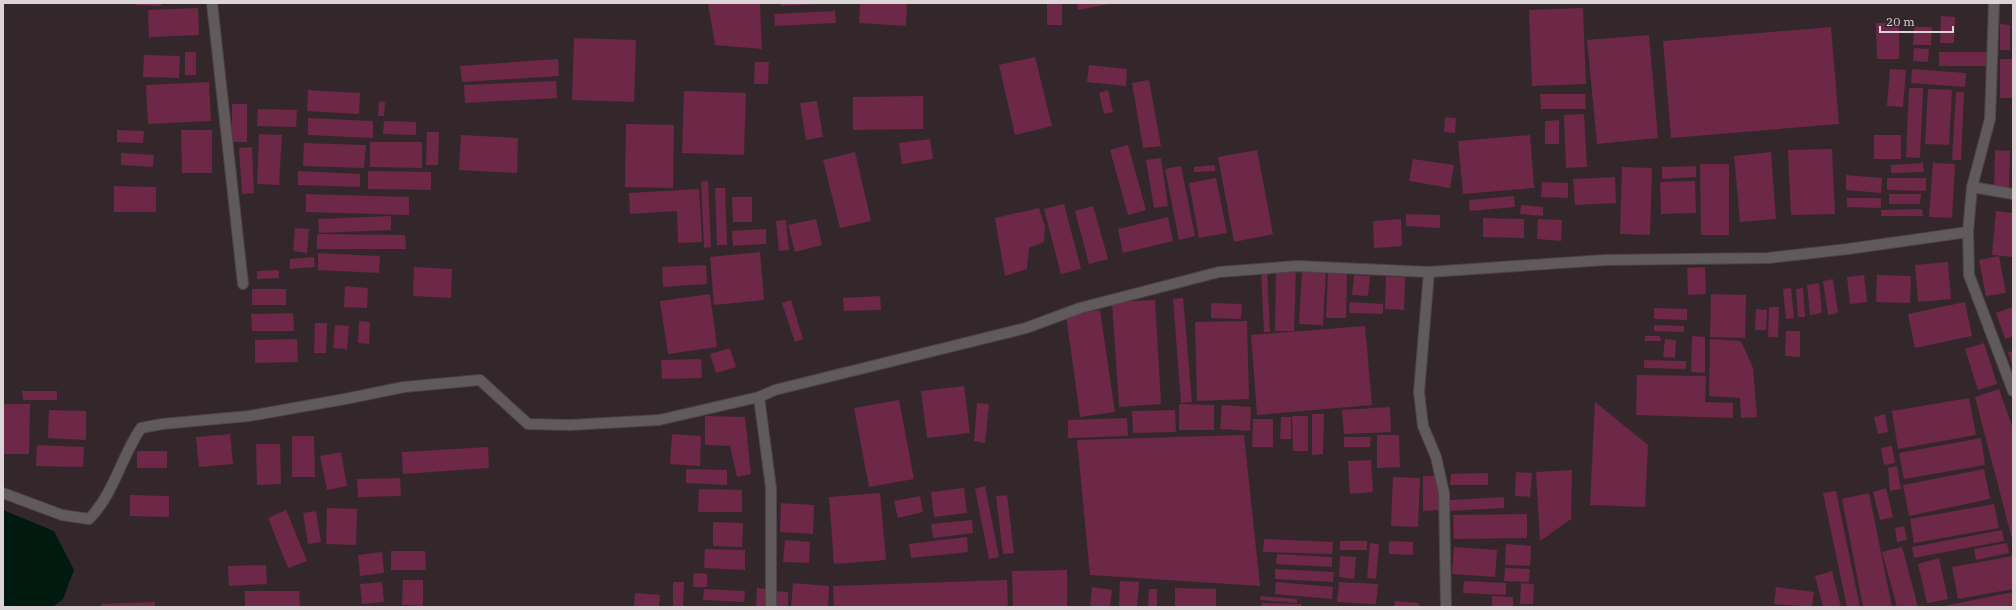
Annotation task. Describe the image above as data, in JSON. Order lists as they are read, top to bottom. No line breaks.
{"scale_bar":"20 m"}
